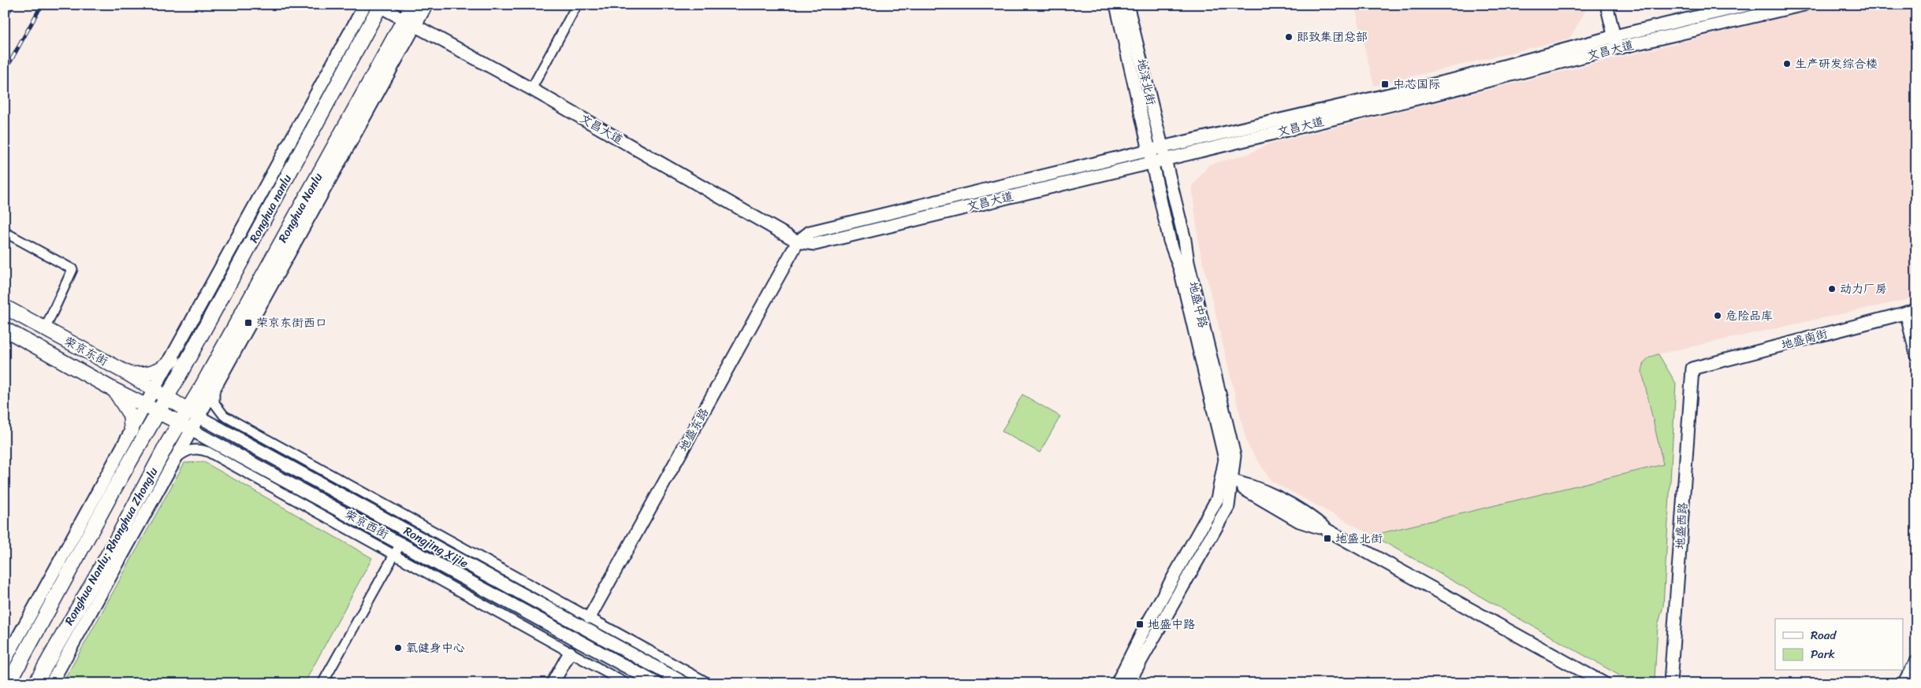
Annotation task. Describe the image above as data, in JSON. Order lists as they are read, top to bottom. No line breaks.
{"streets":{"main road":["Ronghua Nanlu","Ronghua nanlu","荣京东街","Ronghua Nanlu; Rhonghua Zhonglu"],"street":["文昌大道","地泽北街","地盛中路","地盛南街","地盛东路","荣京西街","地盛西路","Rongjing Xijie"]},"crossings":[["文昌大道","地泽北街"],["文昌大道","Ronghua Nanlu"],["文昌大道","Ronghua nanlu"],["文昌大道","地盛中路"],["文昌大道","地盛东路"],["地泽北街","地盛中路"],["Ronghua Nanlu","荣京东街"],["Ronghua Nanlu","Ronghua Nanlu; Rhonghua Zhonglu"],["Ronghua Nanlu","Rongjing Xijie"],["Ronghua nanlu","荣京东街"],["Ronghua nanlu","Ronghua Nanlu; Rhonghua Zhonglu"],["地盛南街","地盛西路"],["荣京东街","荣京西街"],["荣京东街","Ronghua Nanlu; Rhonghua Zhonglu"],["荣京东街","Rongjing Xijie"],["荣京西街","Ronghua Nanlu; Rhonghua Zhonglu"],["Ronghua Nanlu; Rhonghua Zhonglu","Rongjing Xijie"]],"places":{"other":["郎致集团总部","生产研发综合楼","动力厂房","危险品库","氧健身中心"],"transit":["中芯国际","荣京东街西口","地盛北街","地盛中路"]},"legend":["Road","Park"]}
